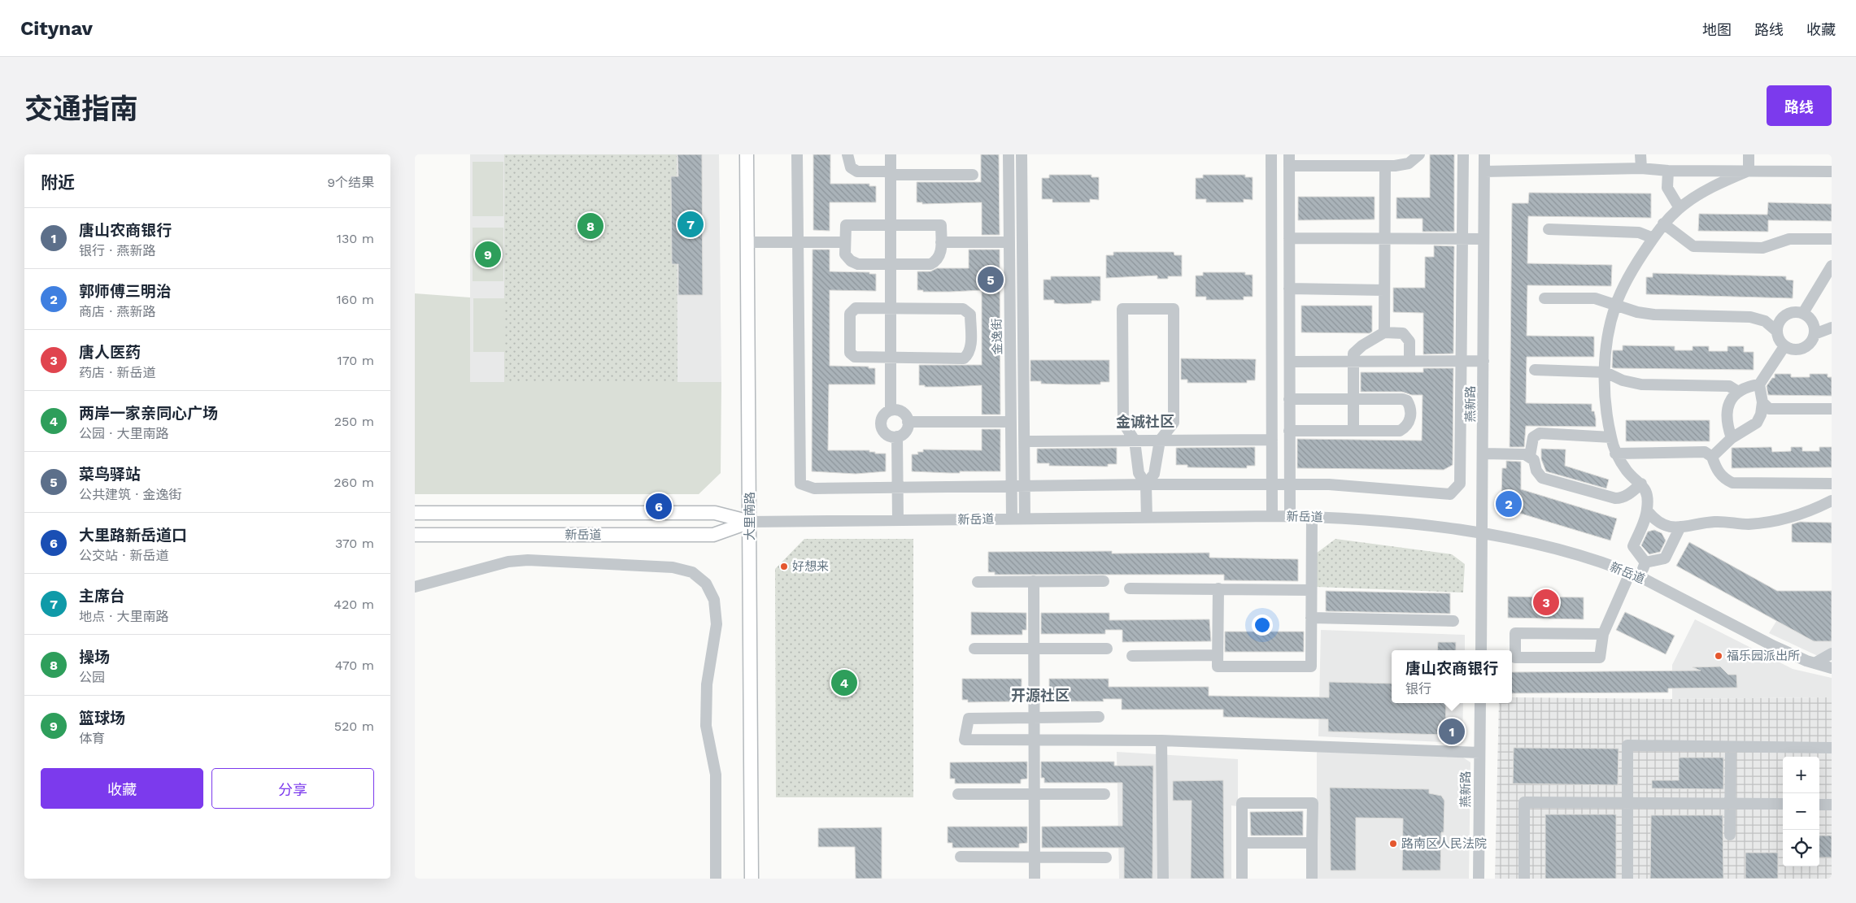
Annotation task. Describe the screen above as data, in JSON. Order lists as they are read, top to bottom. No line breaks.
{"streets":{"main road":["大里南路","新岳道"],"street":["金逸街","燕新路"]},"crossings":[["金逸街","新岳道"],["燕新路","新岳道"],["大里南路","新岳道"]],"districts":["金诚社区","开源社区"],"places":["好想来","福乐园派出所","路南区人民法院"],"page":{"header":"Citynav","nav":["地图","路线","收藏"],"title":"交通指南","buttons":["路线",["收藏","分享"]],"heading":["附近","9个结果"],"list":[{"mark":"1","name":"唐山农商银行","note":"银行 · 燕新路","value":"130 m"},{"mark":"2","name":"郭师傅三明治","note":"商店 · 燕新路","value":"160 m"},{"mark":"3","name":"唐人医药","note":"药店 · 新岳道","value":"170 m"},{"mark":"4","name":"两岸一家亲同心广场","note":"公园 · 大里南路","value":"250 m"},{"mark":"5","name":"菜鸟驿站","note":"公共建筑 · 金逸街","value":"260 m"},{"mark":"6","name":"大里路新岳道口","note":"公交站 · 新岳道","value":"370 m"},{"mark":"7","name":"主席台","note":"地点 · 大里南路","value":"420 m"},{"mark":"8","name":"操场","note":"公园","value":"470 m"},{"mark":"9","name":"篮球场","note":"体育","value":"520 m"}],"pins":["7","8","9","5","2","6","3","4","1"],"popup":["唐山农商银行","银行"],"map_buttons":["+","−"]}}
